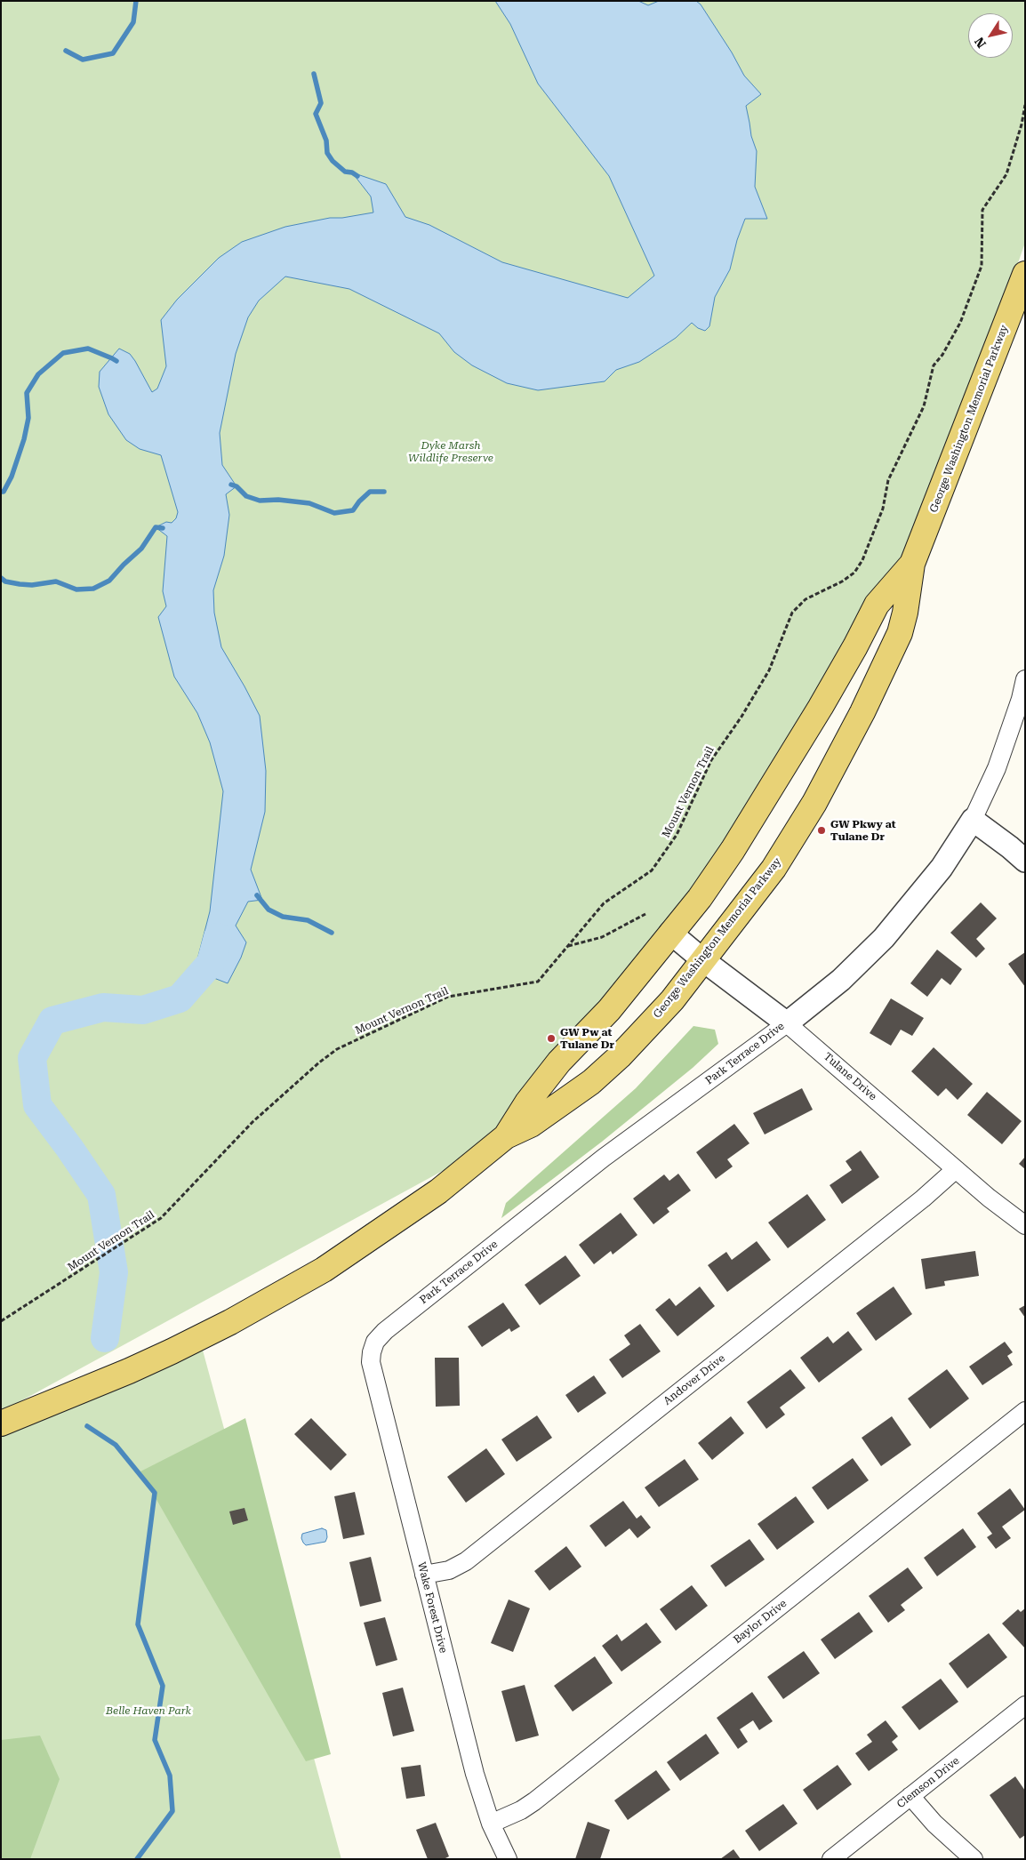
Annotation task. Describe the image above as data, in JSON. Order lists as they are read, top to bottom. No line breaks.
{"streets":{"main road":["George Washington Memorial Parkway"],"street":["Park Terrace Drive","Tulane Drive","Andover Drive","Wake Forest Drive","Baylor Drive","Clemson Drive"],"path":["Mount Vernon Trail"]},"crossings":[["George Washington Memorial Parkway","Tulane Drive"],["Park Terrace Drive","Tulane Drive"],["Park Terrace Drive","Wake Forest Drive"],["Tulane Drive","Andover Drive"],["Andover Drive","Wake Forest Drive"],["Wake Forest Drive","Baylor Drive"]],"parks":["Dyke Marsh Wildlife Preserve","Belle Haven Park"],"places":["GW Pkwy at Tulane Dr","GW Pw at Tulane Dr"],"north":"bottom left"}
